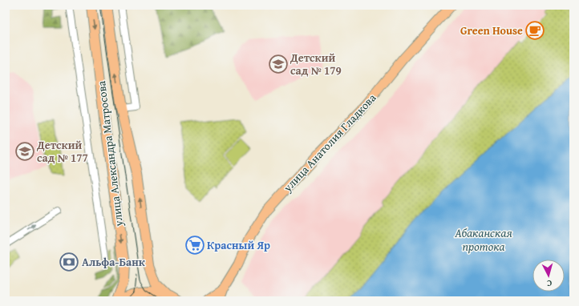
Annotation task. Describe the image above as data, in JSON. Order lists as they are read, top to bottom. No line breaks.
{"streets":{"highway":["улица Александра Матросова"],"main road":["улица Анатолия Гладкова"]},"water":["Абаканская протока"],"places":{"cafe":["Green House"],"school or university":["Детский сад № 179","Детский сад № 177"],"supermarket":["Красный Яр"],"bank":["Альфа-Банк"]},"north":"bottom"}
